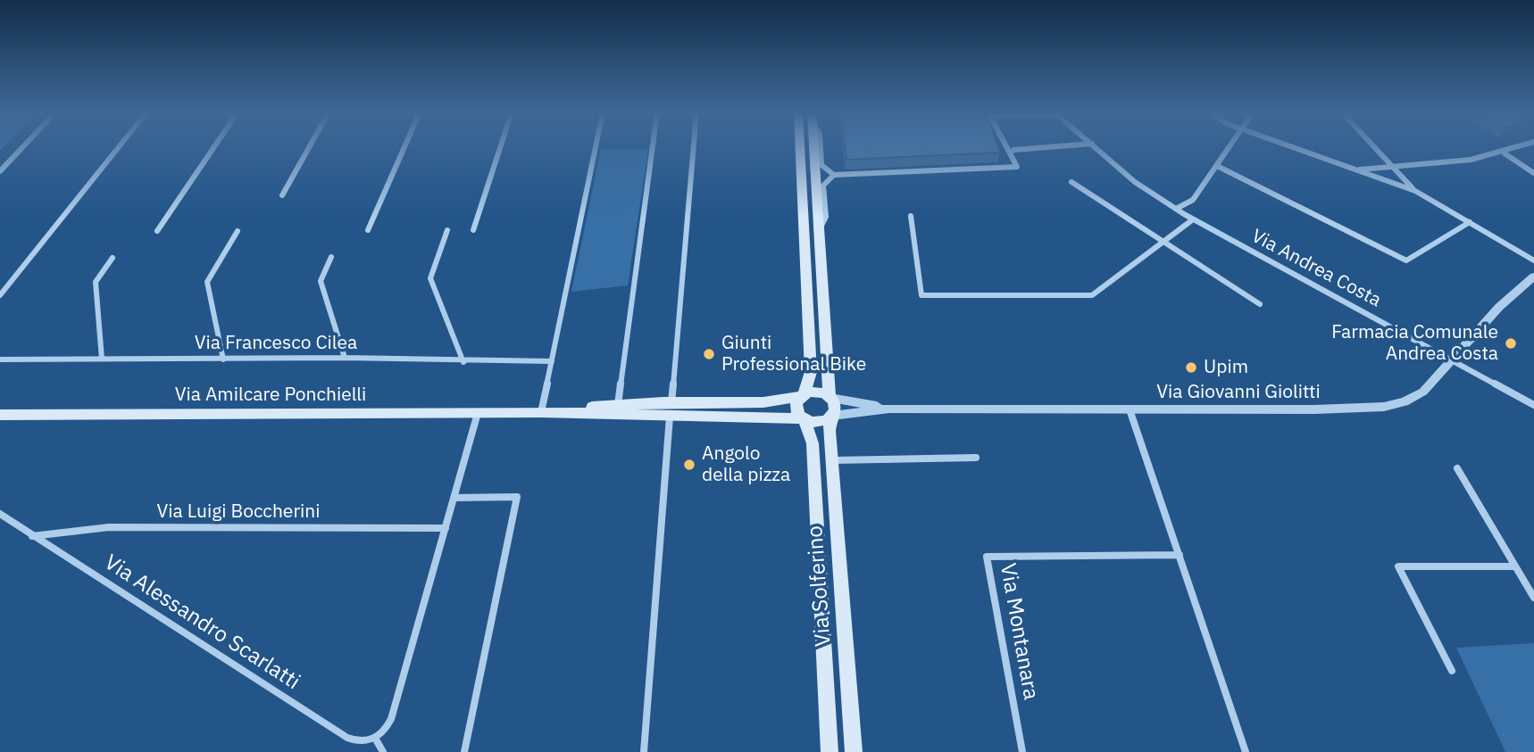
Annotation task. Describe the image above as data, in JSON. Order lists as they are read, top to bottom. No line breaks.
{"streets":{"main road":["Via Amilcare Ponchielli","Via Solferino"],"street":["Via Andrea Costa","Via Francesco Cilea","Via Giovanni Giolitti","Via Luigi Boccherini","Via Alessandro Scarlatti","Via Montanara"]},"crossings":[["Via Andrea Costa","Via Giovanni Giolitti"],["Via Giovanni Giolitti","Via Amilcare Ponchielli"],["Via Giovanni Giolitti","Via Solferino"],["Via Amilcare Ponchielli","Via Solferino"],["Via Luigi Boccherini","Via Alessandro Scarlatti"]],"places":["Farmacia Comunale Andrea Costa","Giunti Professional Bike","Upim","Angolo della pizza"]}
